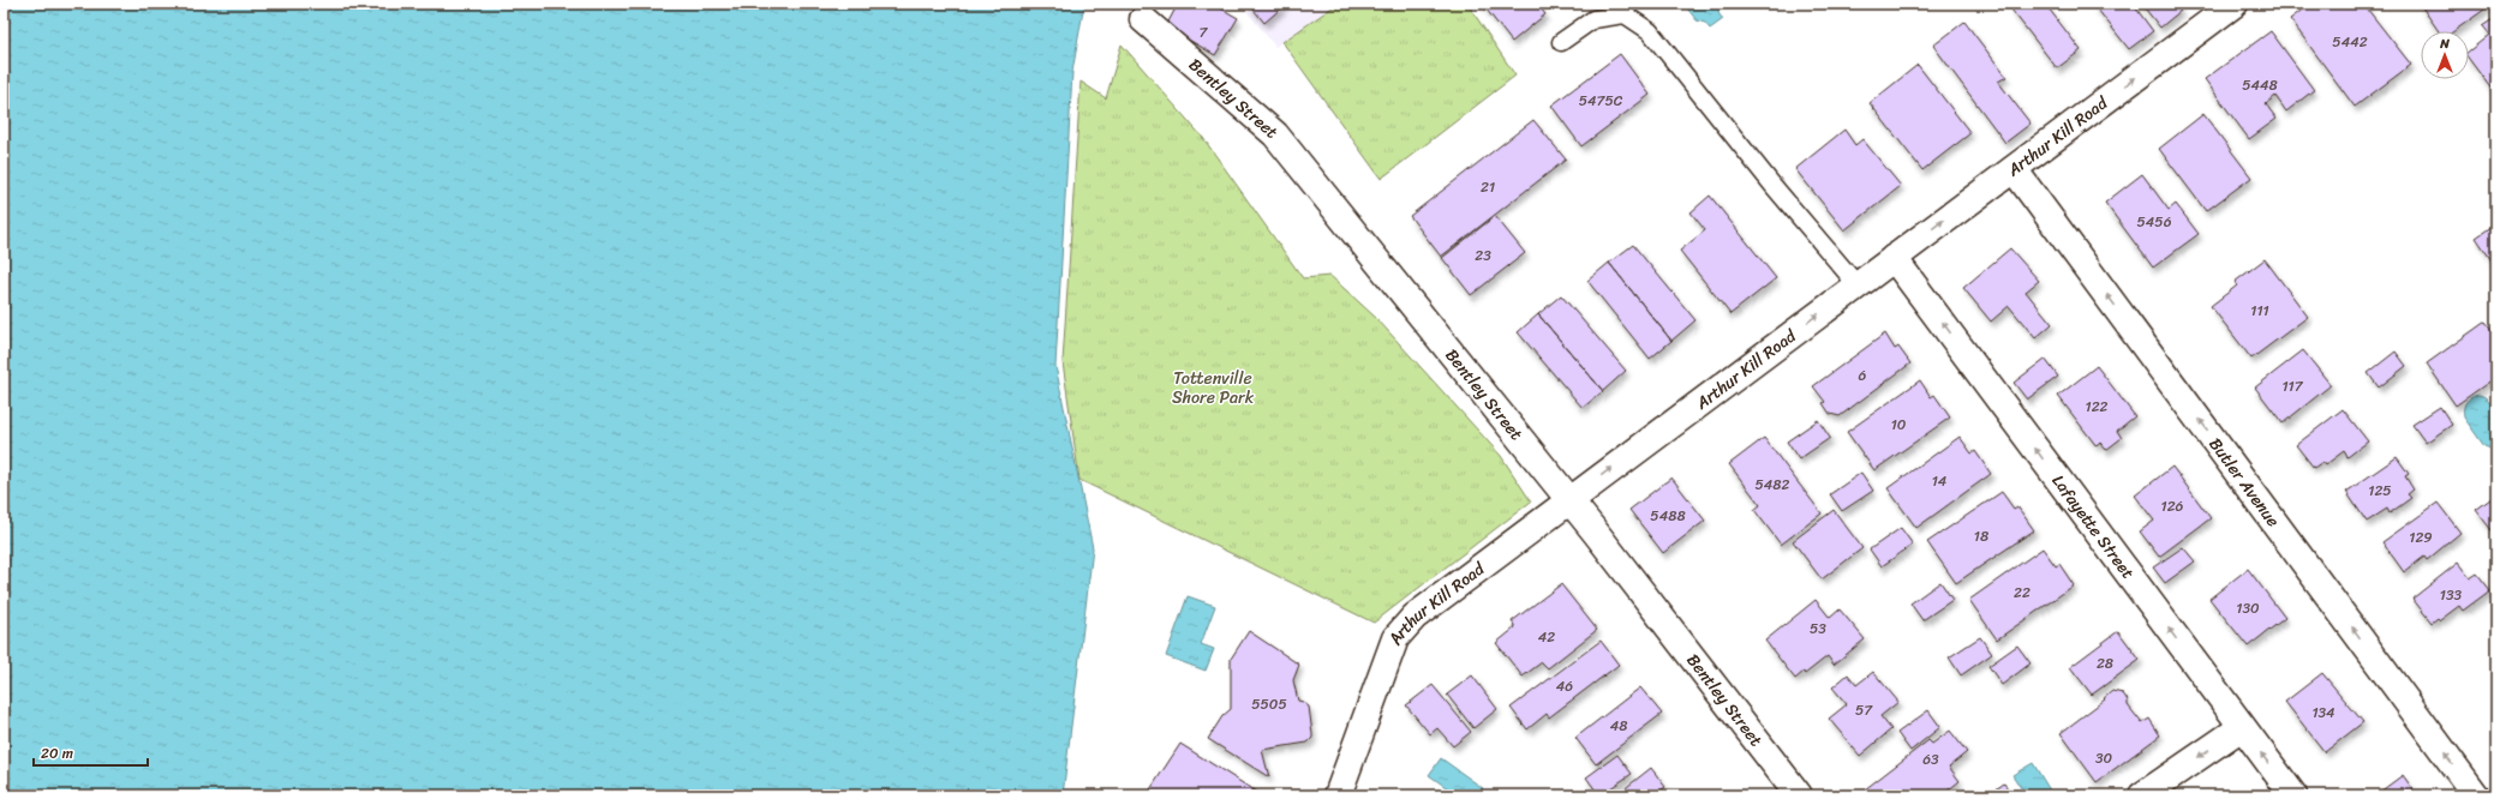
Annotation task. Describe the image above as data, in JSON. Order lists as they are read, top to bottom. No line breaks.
{"streets":{"street":["Bentley Street","Arthur Kill Road","Butler Avenue","Lafayette Street"]},"crossings":[["Bentley Street","Arthur Kill Road"],["Arthur Kill Road","Butler Avenue"],["Arthur Kill Road","Lafayette Street"]],"one_way":["Arthur Kill Road","Butler Avenue","Lafayette Street"],"parks":["Tottenville Shore Park"],"house_numbers":["7","5442","5448","5475C","21","5456","23","111","6","117","122","10","14","5482","125","126","5488","18","129","22","133","130","53","42","28","46","5505","57","134","48","30","63"],"scale_bar":"20 m","north":"top"}
